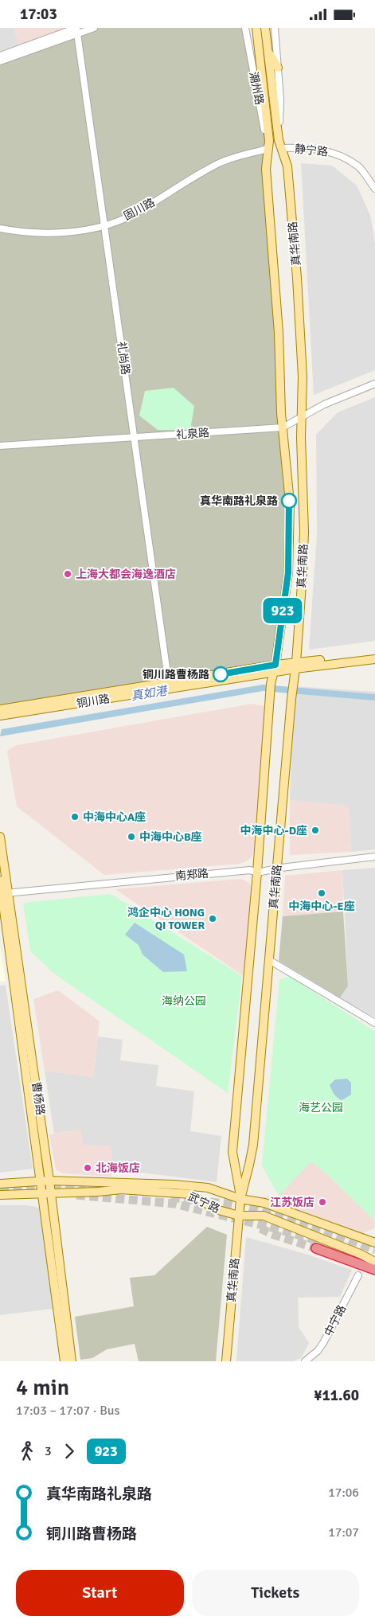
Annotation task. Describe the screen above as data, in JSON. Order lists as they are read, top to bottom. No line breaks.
{"streets":{"main road":["真华南路","铜川路","曹杨路","武宁路"],"street":["潮州路","静宁路","固川路","礼尚路","礼泉路","南郑路","中宁路"]},"crossings":[["潮州路","固川路"],["潮州路","真华南路"],["静宁路","真华南路"],["固川路","真华南路"],["固川路","礼尚路"],["真华南路","礼泉路"],["真华南路","铜川路"],["真华南路","南郑路"],["真华南路","武宁路"],["礼尚路","礼泉路"],["礼尚路","铜川路"],["南郑路","曹杨路"],["曹杨路","武宁路"]],"water":["真如港"],"parks":["海纳公园","海艺公园"],"places":["真华南路礼泉路","上海大都会海逸酒店","铜川路曹杨路","中海中心A座","中海中心-D座","中海中心B座","中海中心-E座","鸿企中心 HONG QI TOWER","北海饭店","江苏饭店"],"lines":["bus line 923"],"page":{"status":"17:03","on_map":"923","heading":["4 min","17:03 – 17:07 · Bus","¥11.60"],"legs":["3","923"],"list":[{"name":"真华南路礼泉路","value":"17:06"},{"name":"铜川路曹杨路","value":"17:07"}],"buttons":["Start","Tickets"]}}
